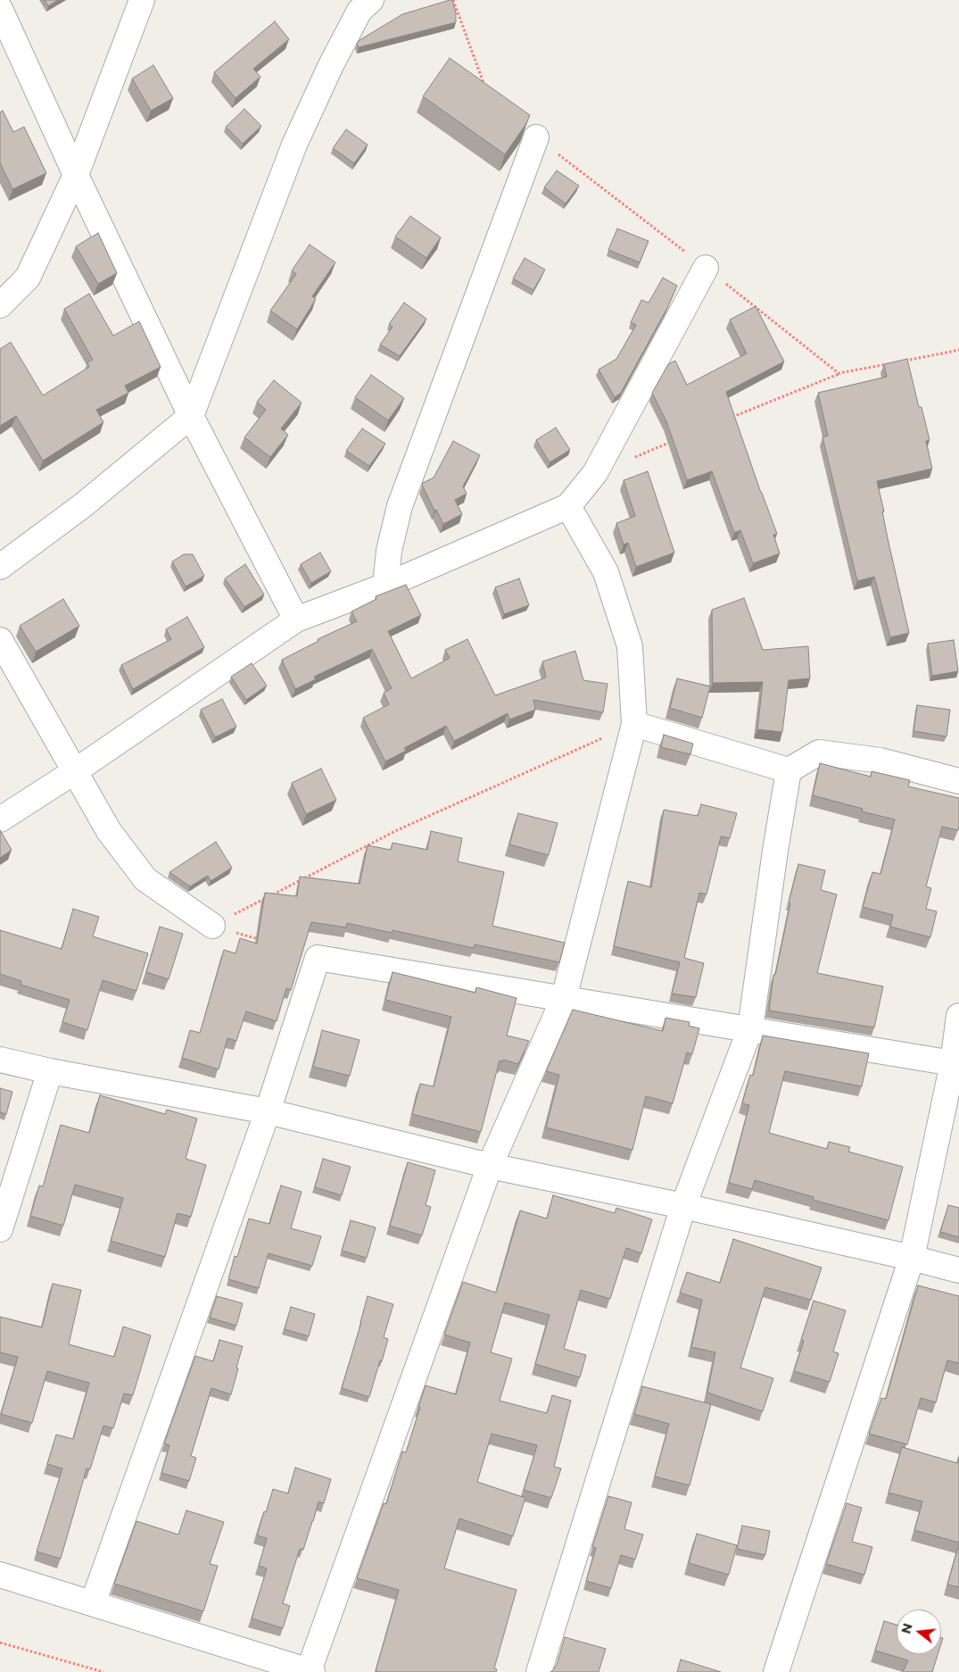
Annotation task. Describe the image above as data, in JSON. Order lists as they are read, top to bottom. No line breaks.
{"north":"left"}
